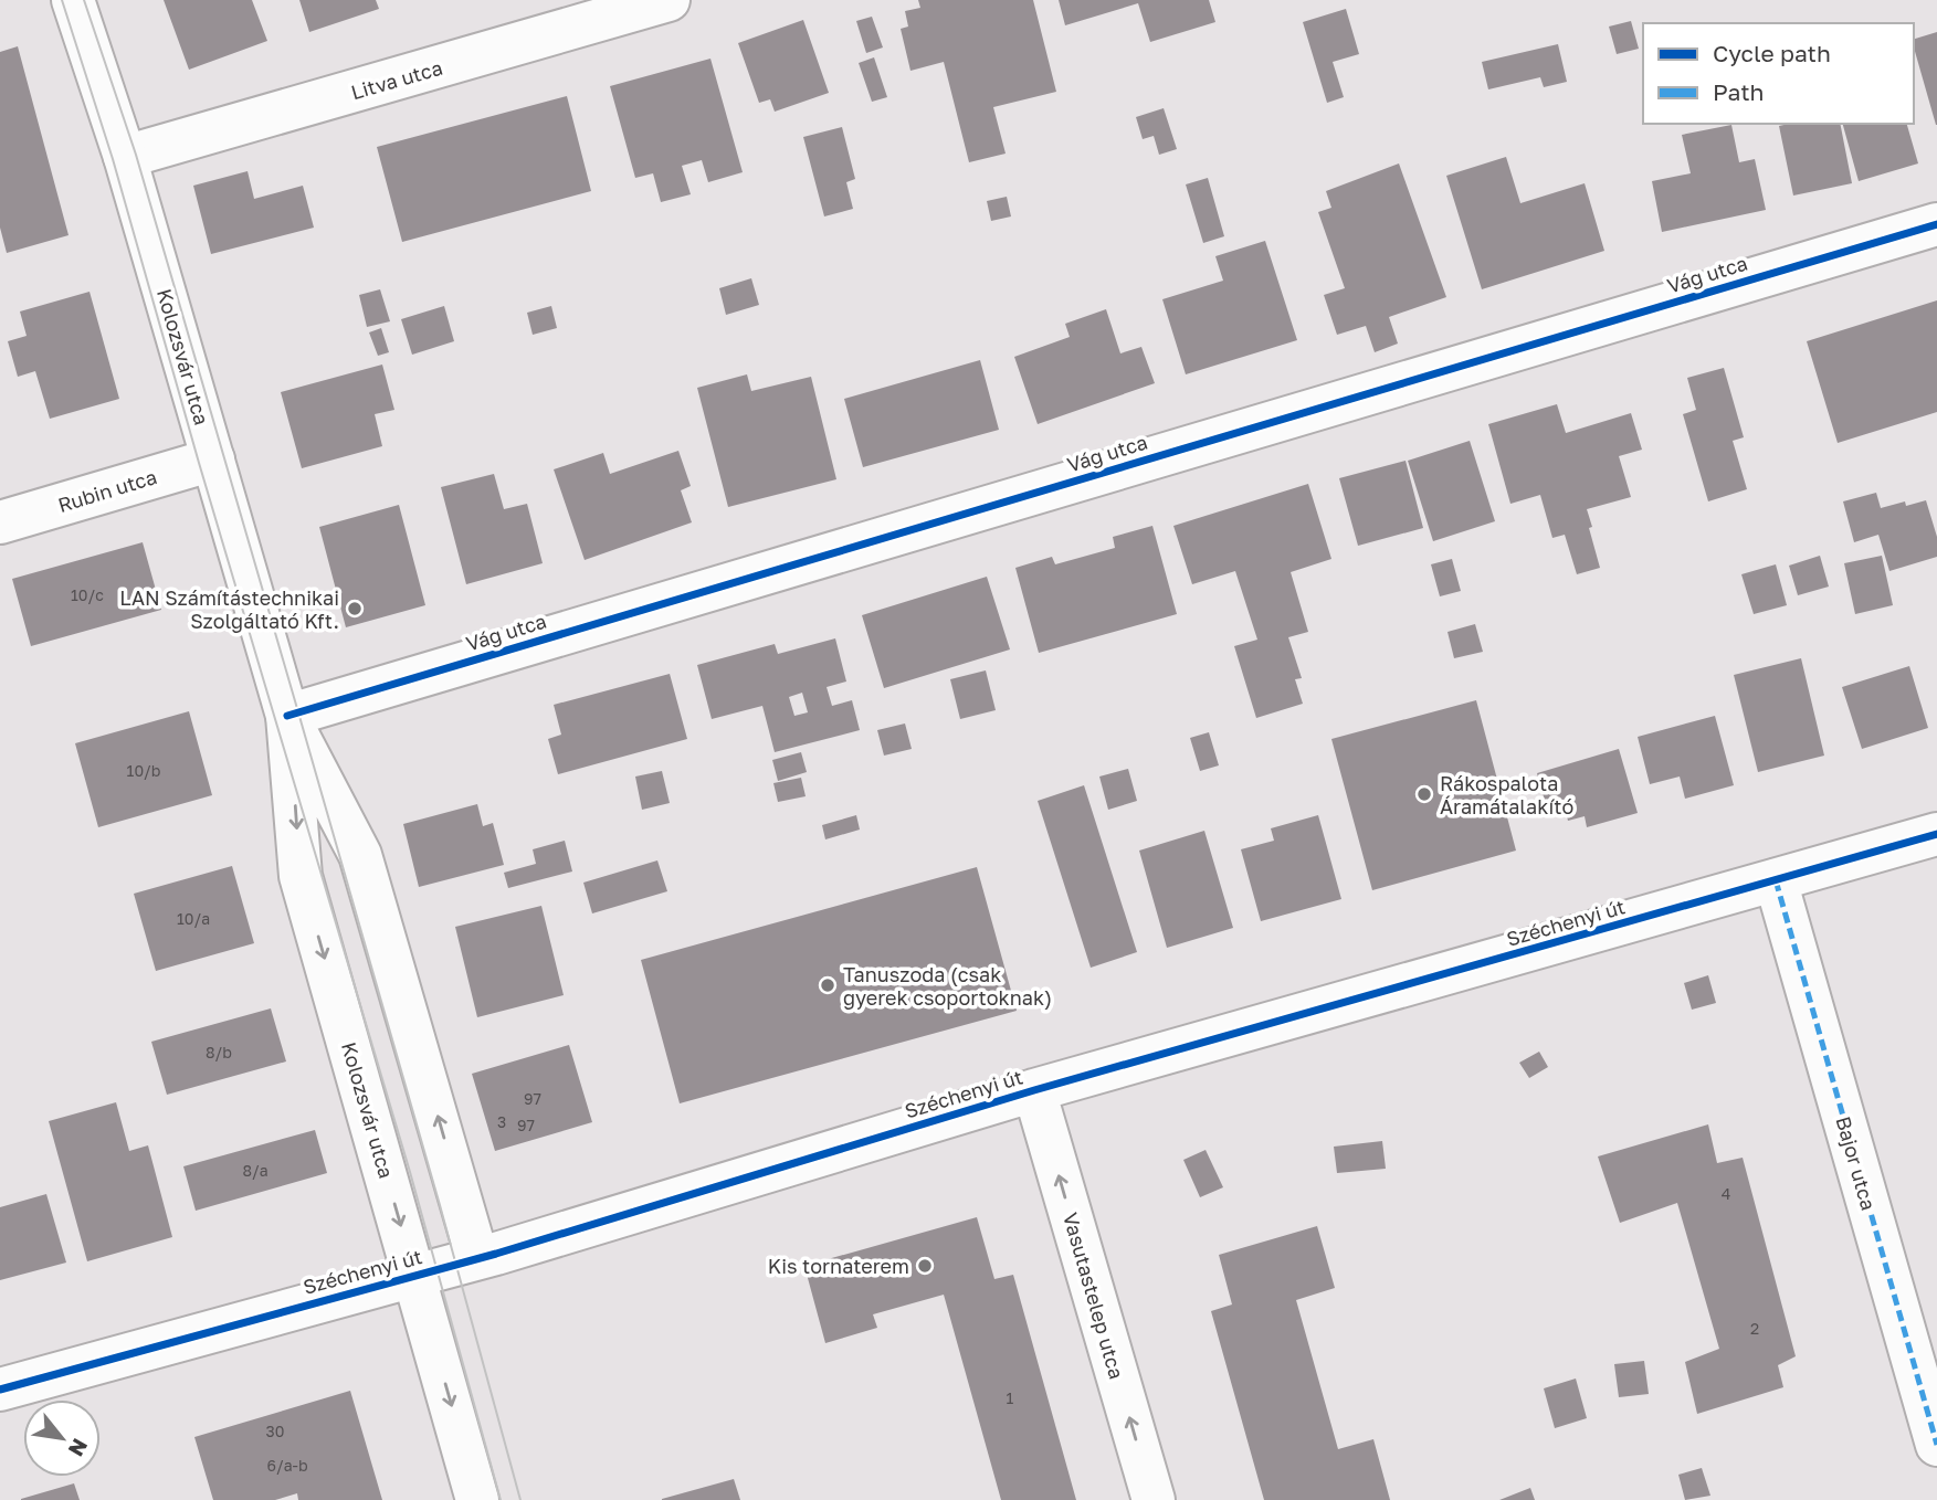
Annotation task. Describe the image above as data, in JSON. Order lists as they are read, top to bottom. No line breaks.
{"streets":{"street":["Litva utca","Vág utca","Kolozsvár utca","Rubin utca","Széchenyi út","Bajor utca","Vasutastelep utca"]},"crossings":[["Litva utca","Kolozsvár utca"],["Vág utca","Kolozsvár utca"],["Kolozsvár utca","Rubin utca"],["Kolozsvár utca","Széchenyi út"],["Széchenyi út","Bajor utca"],["Széchenyi út","Vasutastelep utca"]],"one_way":["Vasutastelep utca"],"places":["LAN Számítástechnikai Szolgáltató Kft.","Rákospalota Áramátalakító","Tanuszoda (csak gyerek csoportoknak)","Kis tornaterem"],"house_numbers":["10/c","10/b","10/a","8/b","97","3","97","8/a","4","2","1","30","6/a-b"],"legend":["Cycle path","Path"],"north":"bottom right"}
